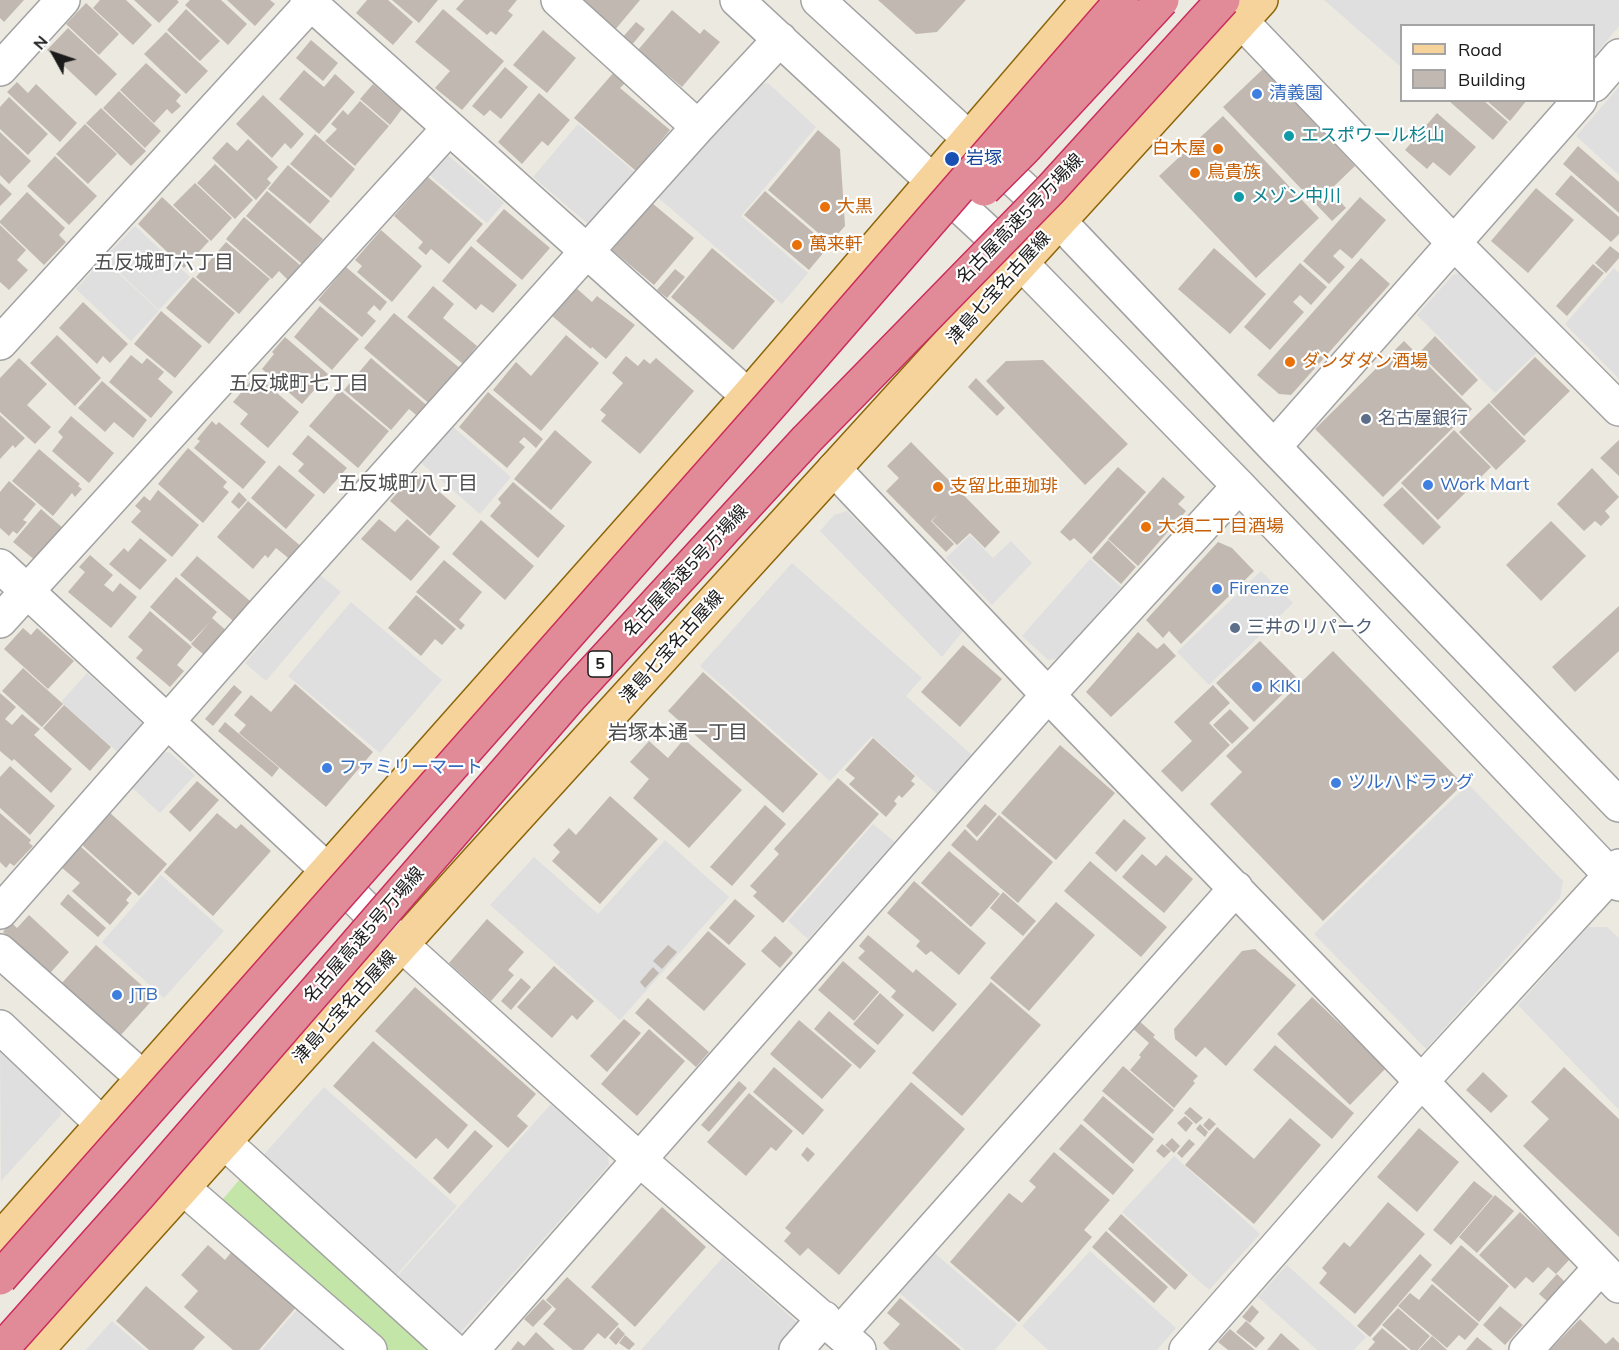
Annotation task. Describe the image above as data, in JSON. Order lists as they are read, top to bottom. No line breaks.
{"streets":{"highway":["名古屋高速5号万場線","5"],"main road":["津島七宝名古屋線"]},"crossings":[["名古屋高速5号万場線","津島七宝名古屋線"]],"districts":["五反城町六丁目","五反城町七丁目","五反城町八丁目","岩塚本通一丁目"],"places":["清義園","エスポワール杉山","白木屋","岩塚","鳥貴族","メゾン中川","大黒","萬来軒","ダンダダン酒場","名古屋銀行","Work Mart","支留比亜珈琲","大須二丁目酒場","Firenze","三井のリパーク","KIKI","ファミリーマート","ツルハドラッグ","JTB"],"legend":["Road","Building"],"north":"top left"}
